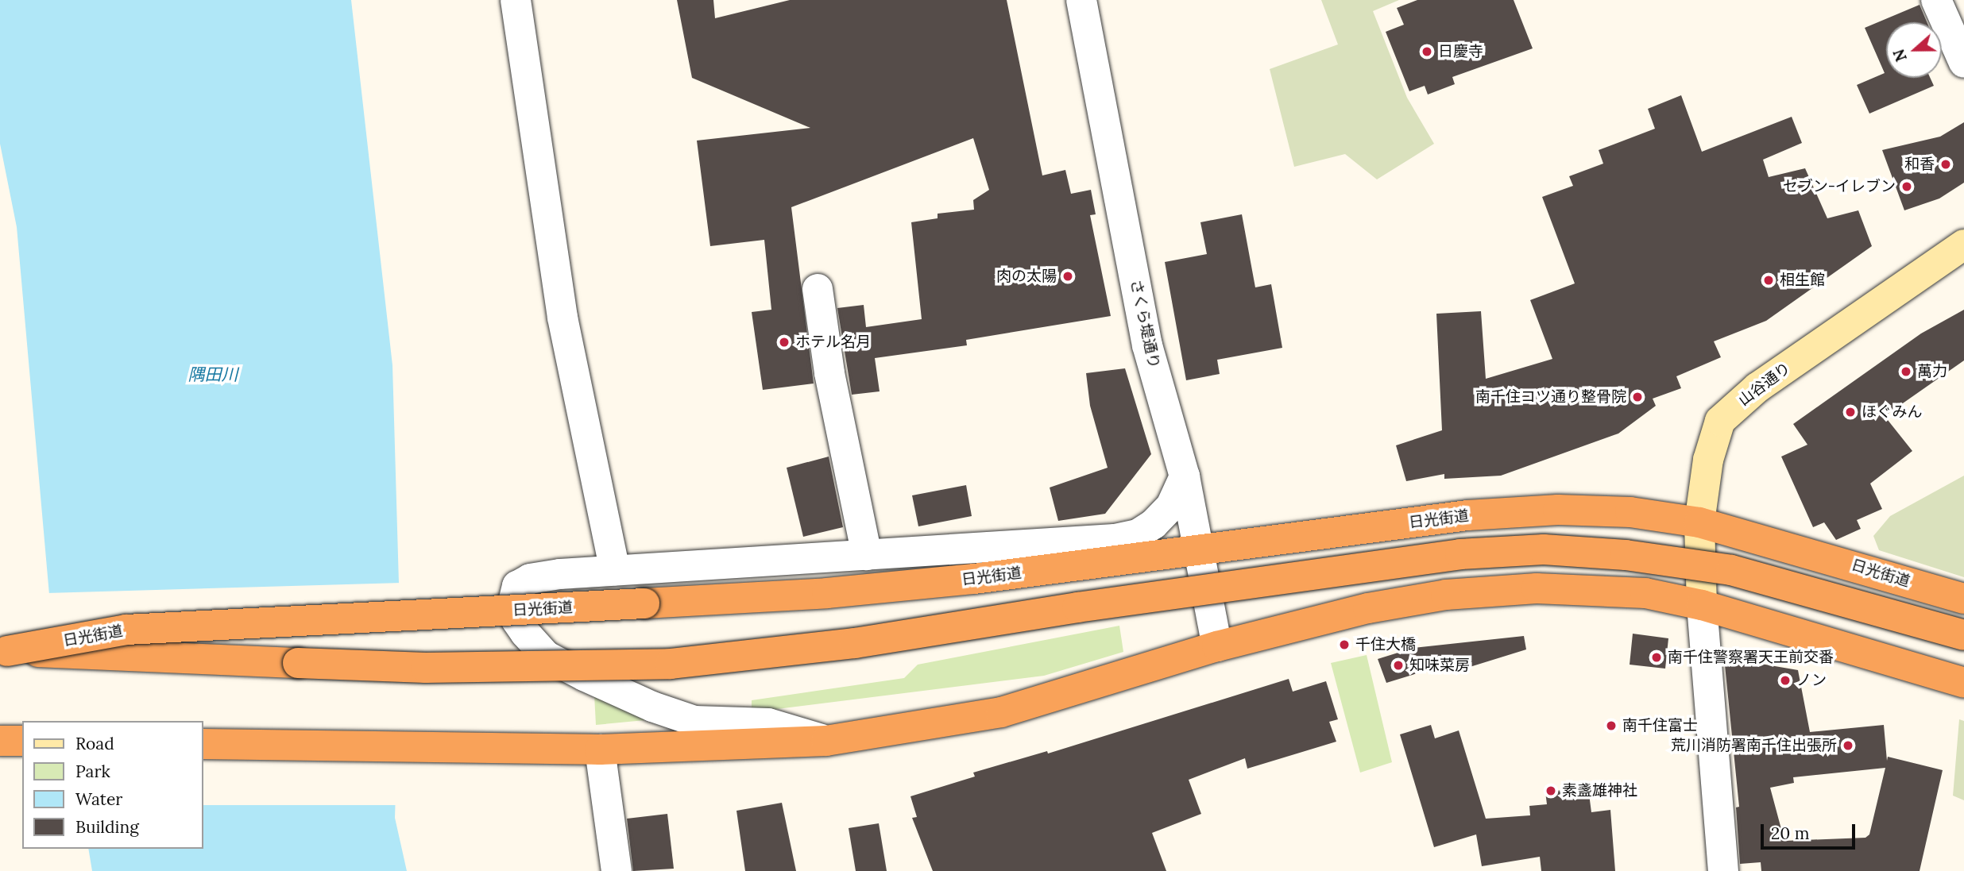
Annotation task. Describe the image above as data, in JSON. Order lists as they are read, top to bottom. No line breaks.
{"streets":{"highway":["日光街道"],"main road":["山谷通り"],"street":["さくら堤通り"]},"crossings":[["さくら堤通り","日光街道"],["山谷通り","日光街道"]],"water":["隅田川"],"places":["日慶寺","和香","セブン-イレブン","肉の太陽","相生館","ホテル名月","萬力","南千住コツ通り整骨院","ほぐみん","千住大橋","南千住警察署天王前交番","知味菜房","ノン","南千住富士","荒川消防署南千住出張所","素盞雄神社"],"legend":["Road","Park","Water","Building"],"scale_bar":"20 m","north":"left"}
